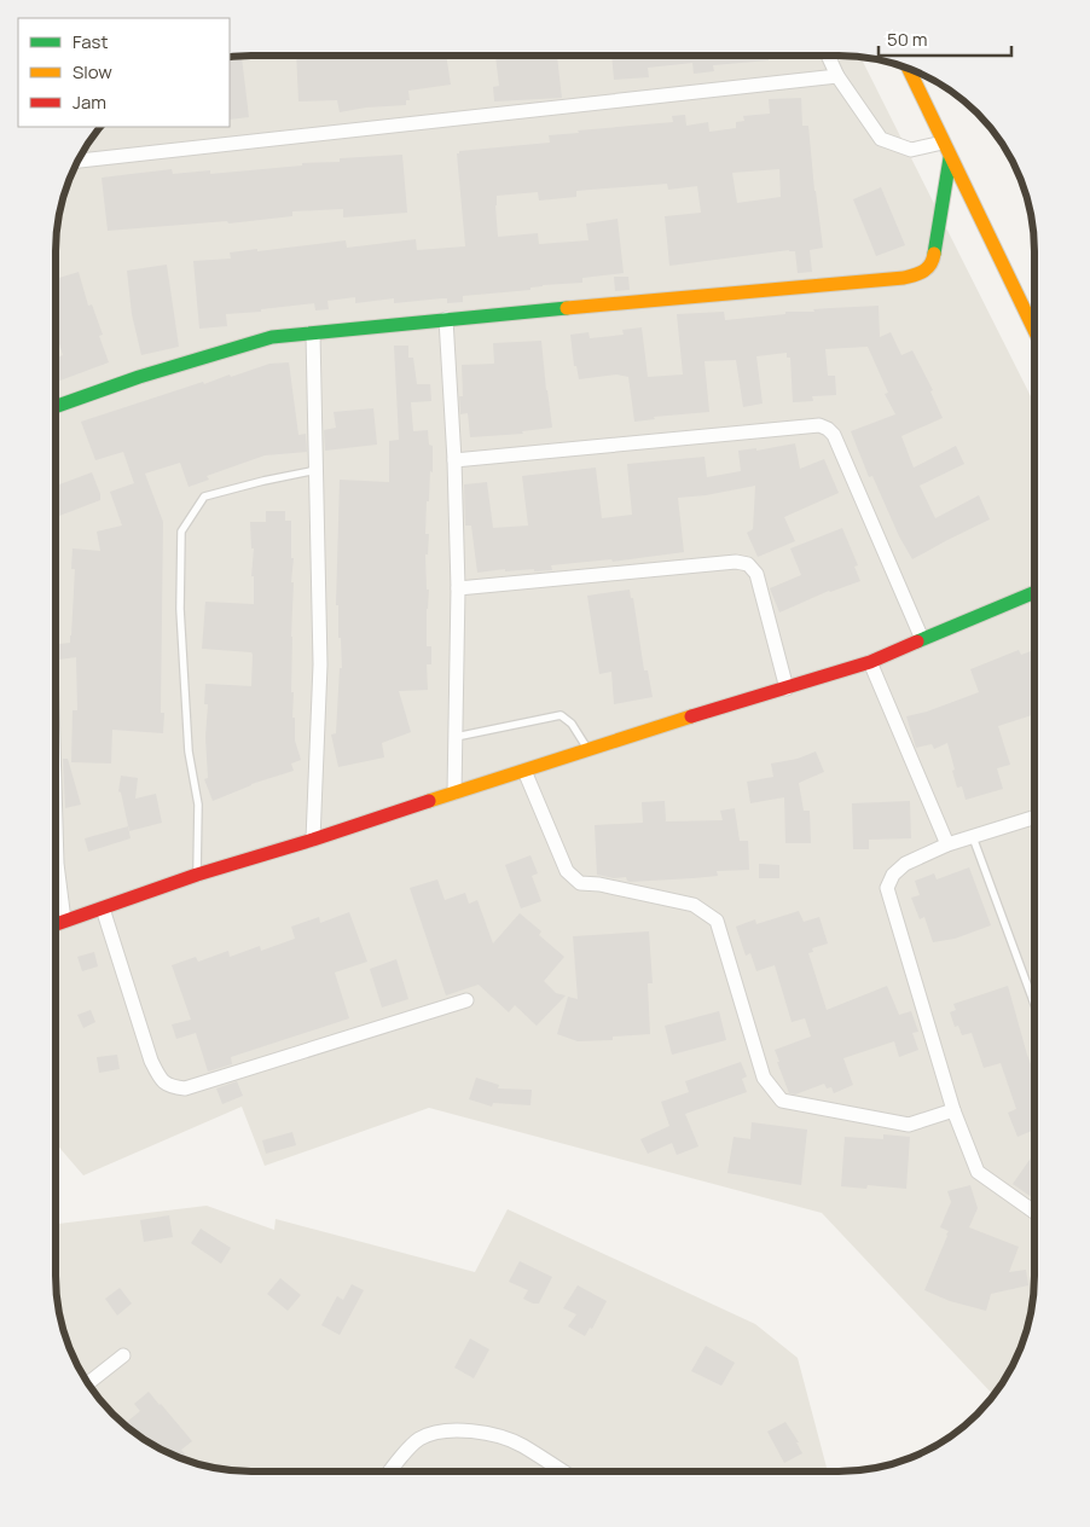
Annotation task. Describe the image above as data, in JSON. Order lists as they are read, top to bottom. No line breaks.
{"legend":["Fast","Slow","Jam"],"scale_bar":"50 m"}
